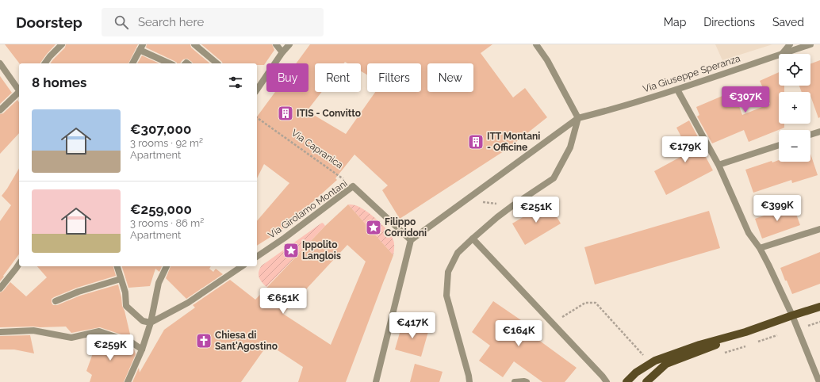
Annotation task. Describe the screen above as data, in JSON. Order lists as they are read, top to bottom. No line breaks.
{"streets":{"street":["Via Giuseppe Speranza","Via Girolamo Montani"],"path":["Via Capranica"]},"crossings":[["Via Capranica","Via Girolamo Montani"]],"places":{"building":["ITIS - Convitto","ITT Montani - Officine"],"place":["Filippo Corridoni","Ippolito Langlois"],"church":["Chiesa di Sant'Agostino"]},"page":{"header":"Doorstep","search":"Search here","nav":["Map","Directions","Saved"],"map_buttons":["+","−"],"chip":["Buy","Rent","Filters","New"],"heading":"8 homes","price":["€307K","€179K","€399K","€251K","€651K","€417K","€164K","€259K"],"list":[{"name":"€307,000","note":"3 rooms · 92 m² · Apartment"},{"name":"€259,000","note":"3 rooms · 86 m² · Apartment"}]}}
